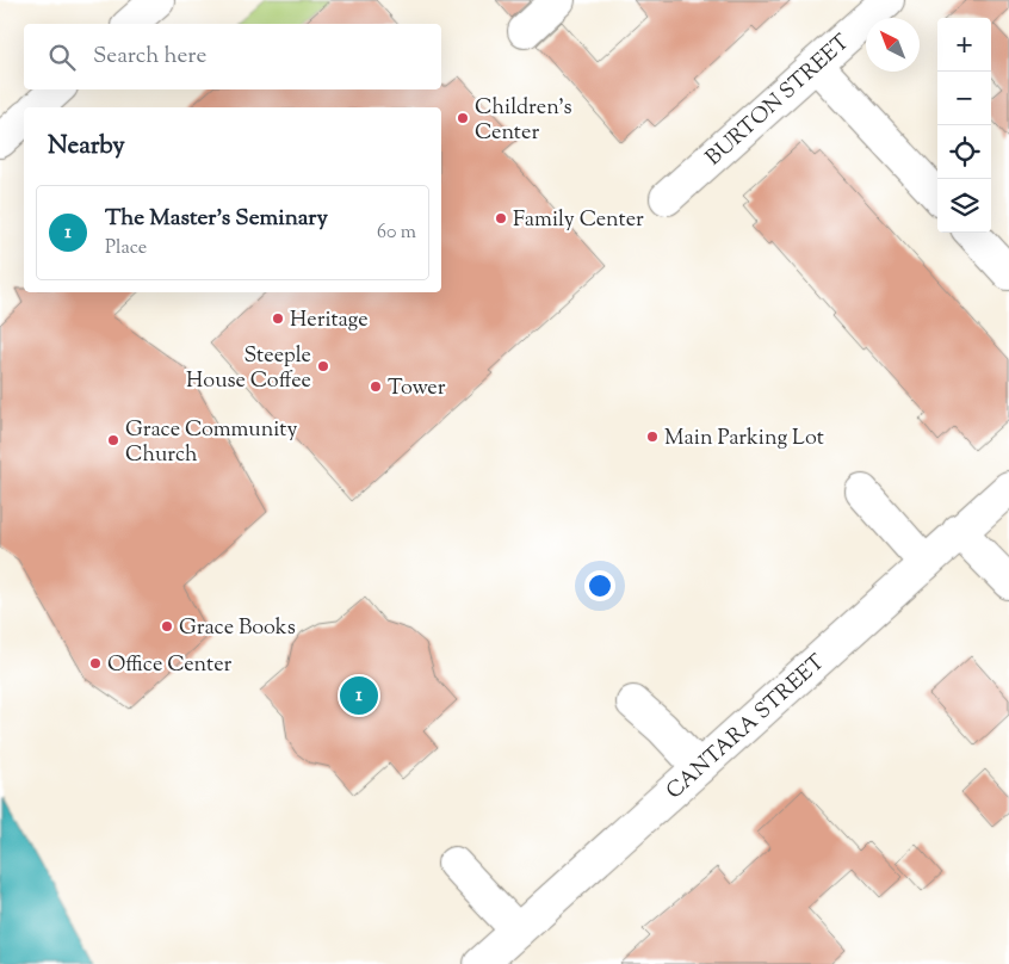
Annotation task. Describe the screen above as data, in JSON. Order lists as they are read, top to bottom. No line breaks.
{"streets":{"street":["BURTON STREET","CANTARA STREET"]},"places":["Children's Center","Family Center","Heritage","Steeple House Coffee","Tower","Main Parking Lot","Grace Community Church","Grace Books","Office Center"],"north":"top left","page":{"map_buttons":["+","−"],"search":"Search here","heading":"Nearby","list":[{"mark":"1","name":"The Master's Seminary","note":"Place","value":"60 m"}],"pins":"1"}}
